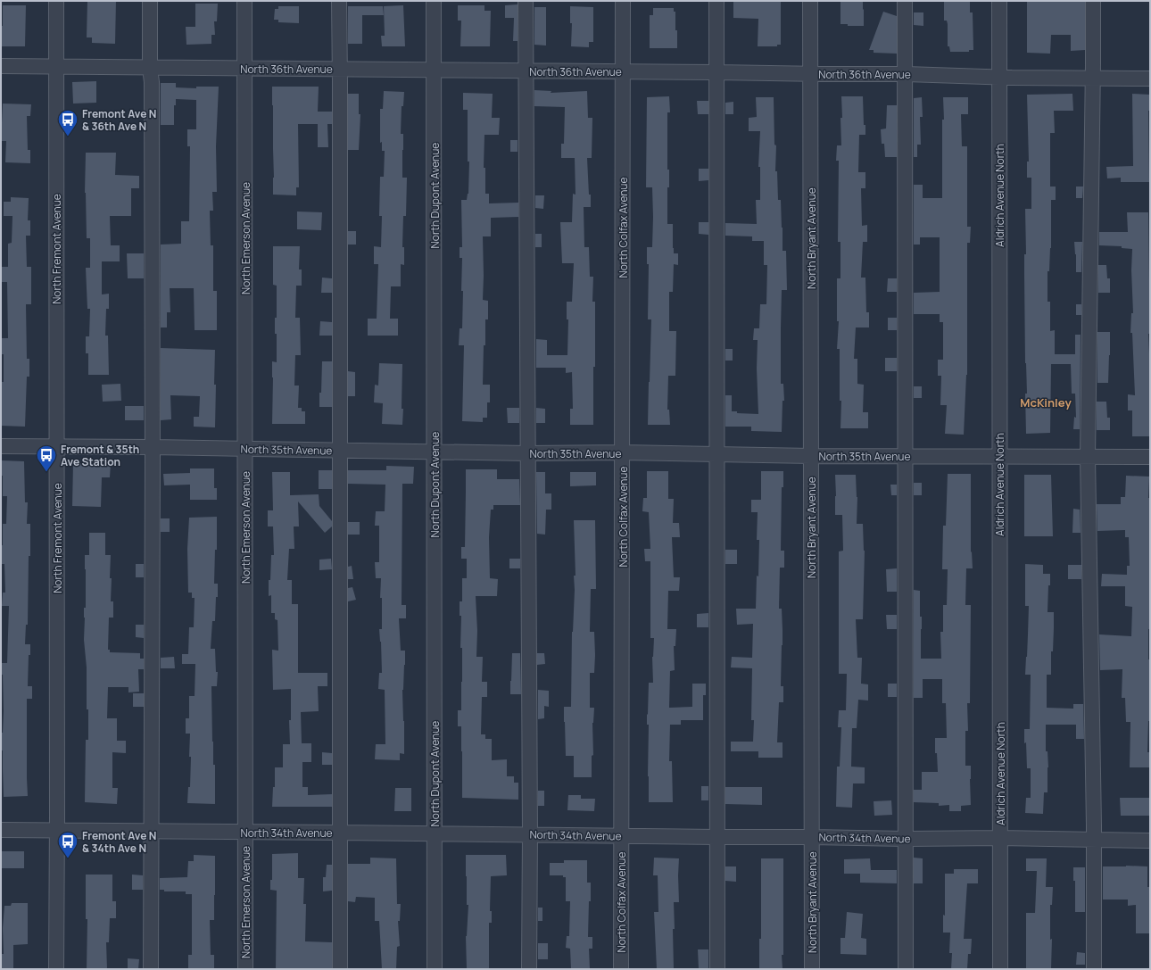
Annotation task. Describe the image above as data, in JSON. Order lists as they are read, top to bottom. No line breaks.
{"streets":{"street":["North 36th Avenue","North Dupont Avenue","Aldrich Avenue North","North Colfax Avenue","North Emerson Avenue","North Bryant Avenue","North Fremont Avenue","North 35th Avenue","North 34th Avenue"]},"crossings":[["North 36th Avenue","North Dupont Avenue"],["North 36th Avenue","Aldrich Avenue North"],["North 36th Avenue","North Colfax Avenue"],["North 36th Avenue","North Emerson Avenue"],["North 36th Avenue","North Bryant Avenue"],["North 36th Avenue","North Fremont Avenue"],["North Dupont Avenue","North 35th Avenue"],["North Dupont Avenue","North 34th Avenue"],["Aldrich Avenue North","North 35th Avenue"],["Aldrich Avenue North","North 34th Avenue"],["North Colfax Avenue","North 35th Avenue"],["North Colfax Avenue","North 34th Avenue"],["North Emerson Avenue","North 35th Avenue"],["North Emerson Avenue","North 34th Avenue"],["North Bryant Avenue","North 35th Avenue"],["North Bryant Avenue","North 34th Avenue"],["North Fremont Avenue","North 35th Avenue"],["North Fremont Avenue","North 34th Avenue"]],"districts":["McKinley"],"places":{"bus stop":["Fremont Ave N & 36th Ave N","Fremont & 35th Ave Station","Fremont Ave N & 34th Ave N"]}}
